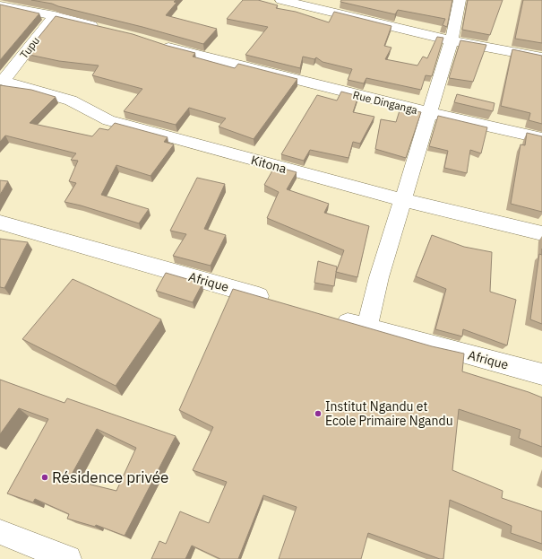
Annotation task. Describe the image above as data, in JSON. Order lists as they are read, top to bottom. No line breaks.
{"streets":{"street":["Tupu","Rue Dinganga","Kitona","Afrique"]},"crossings":[["Tupu","Kitona"]],"places":["Institut Ngandu et Ecole Primaire Ngandu","Résidence privée"]}
